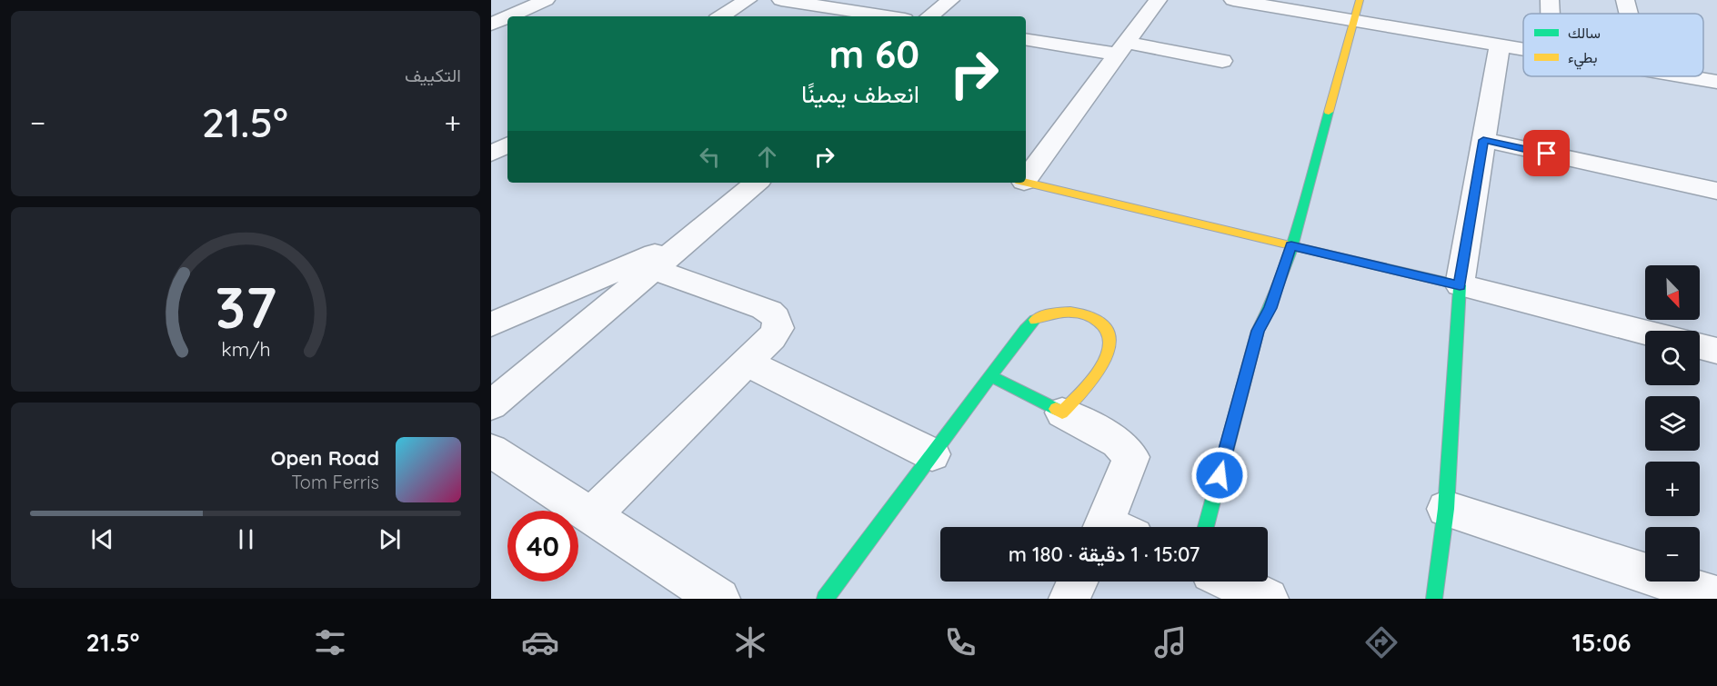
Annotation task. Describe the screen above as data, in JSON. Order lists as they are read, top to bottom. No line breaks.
{"legend":["سالك","بطيء"],"north":"bottom right","page":{"tile":"التكييف","turn":["60 m","انعطف يمينًا"],"heat":["−","21.5°","+"],"map_buttons":["+","−"],"song":["Open Road","Tom Ferris"],"limit":"40","trip":"15:07 · 1 دقيقة · 180 m","tabs":["15:06","21.5°"],"gauge":["37","km/h"]}}
